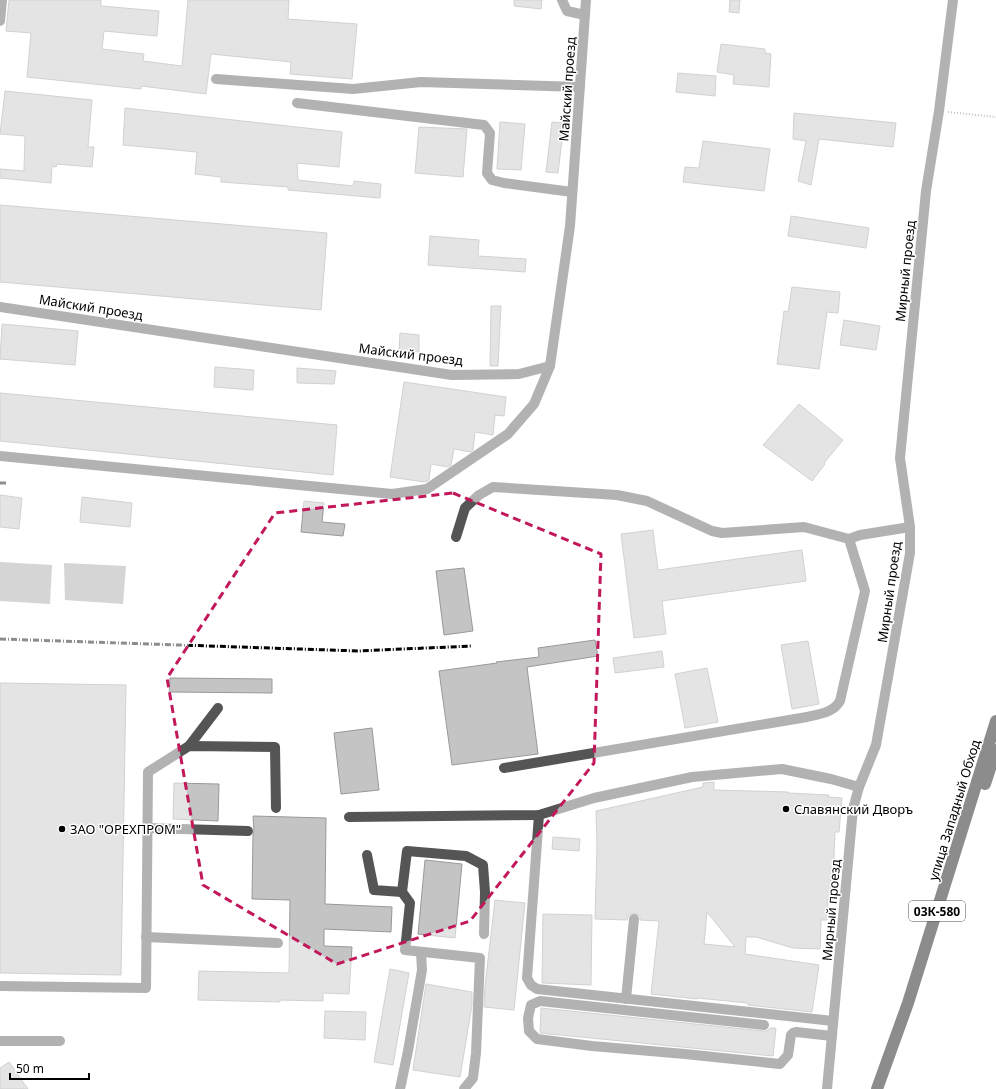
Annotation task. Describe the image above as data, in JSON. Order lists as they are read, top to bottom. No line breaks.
{"streets":{"highway":["улица Западный Обход","03К-580"],"street":["Майский проезд","Мирный проезд"]},"places":["Cлавянский Дворъ","ЗАО \"ОРЕХПРОМ\""],"scale_bar":"50 m"}
